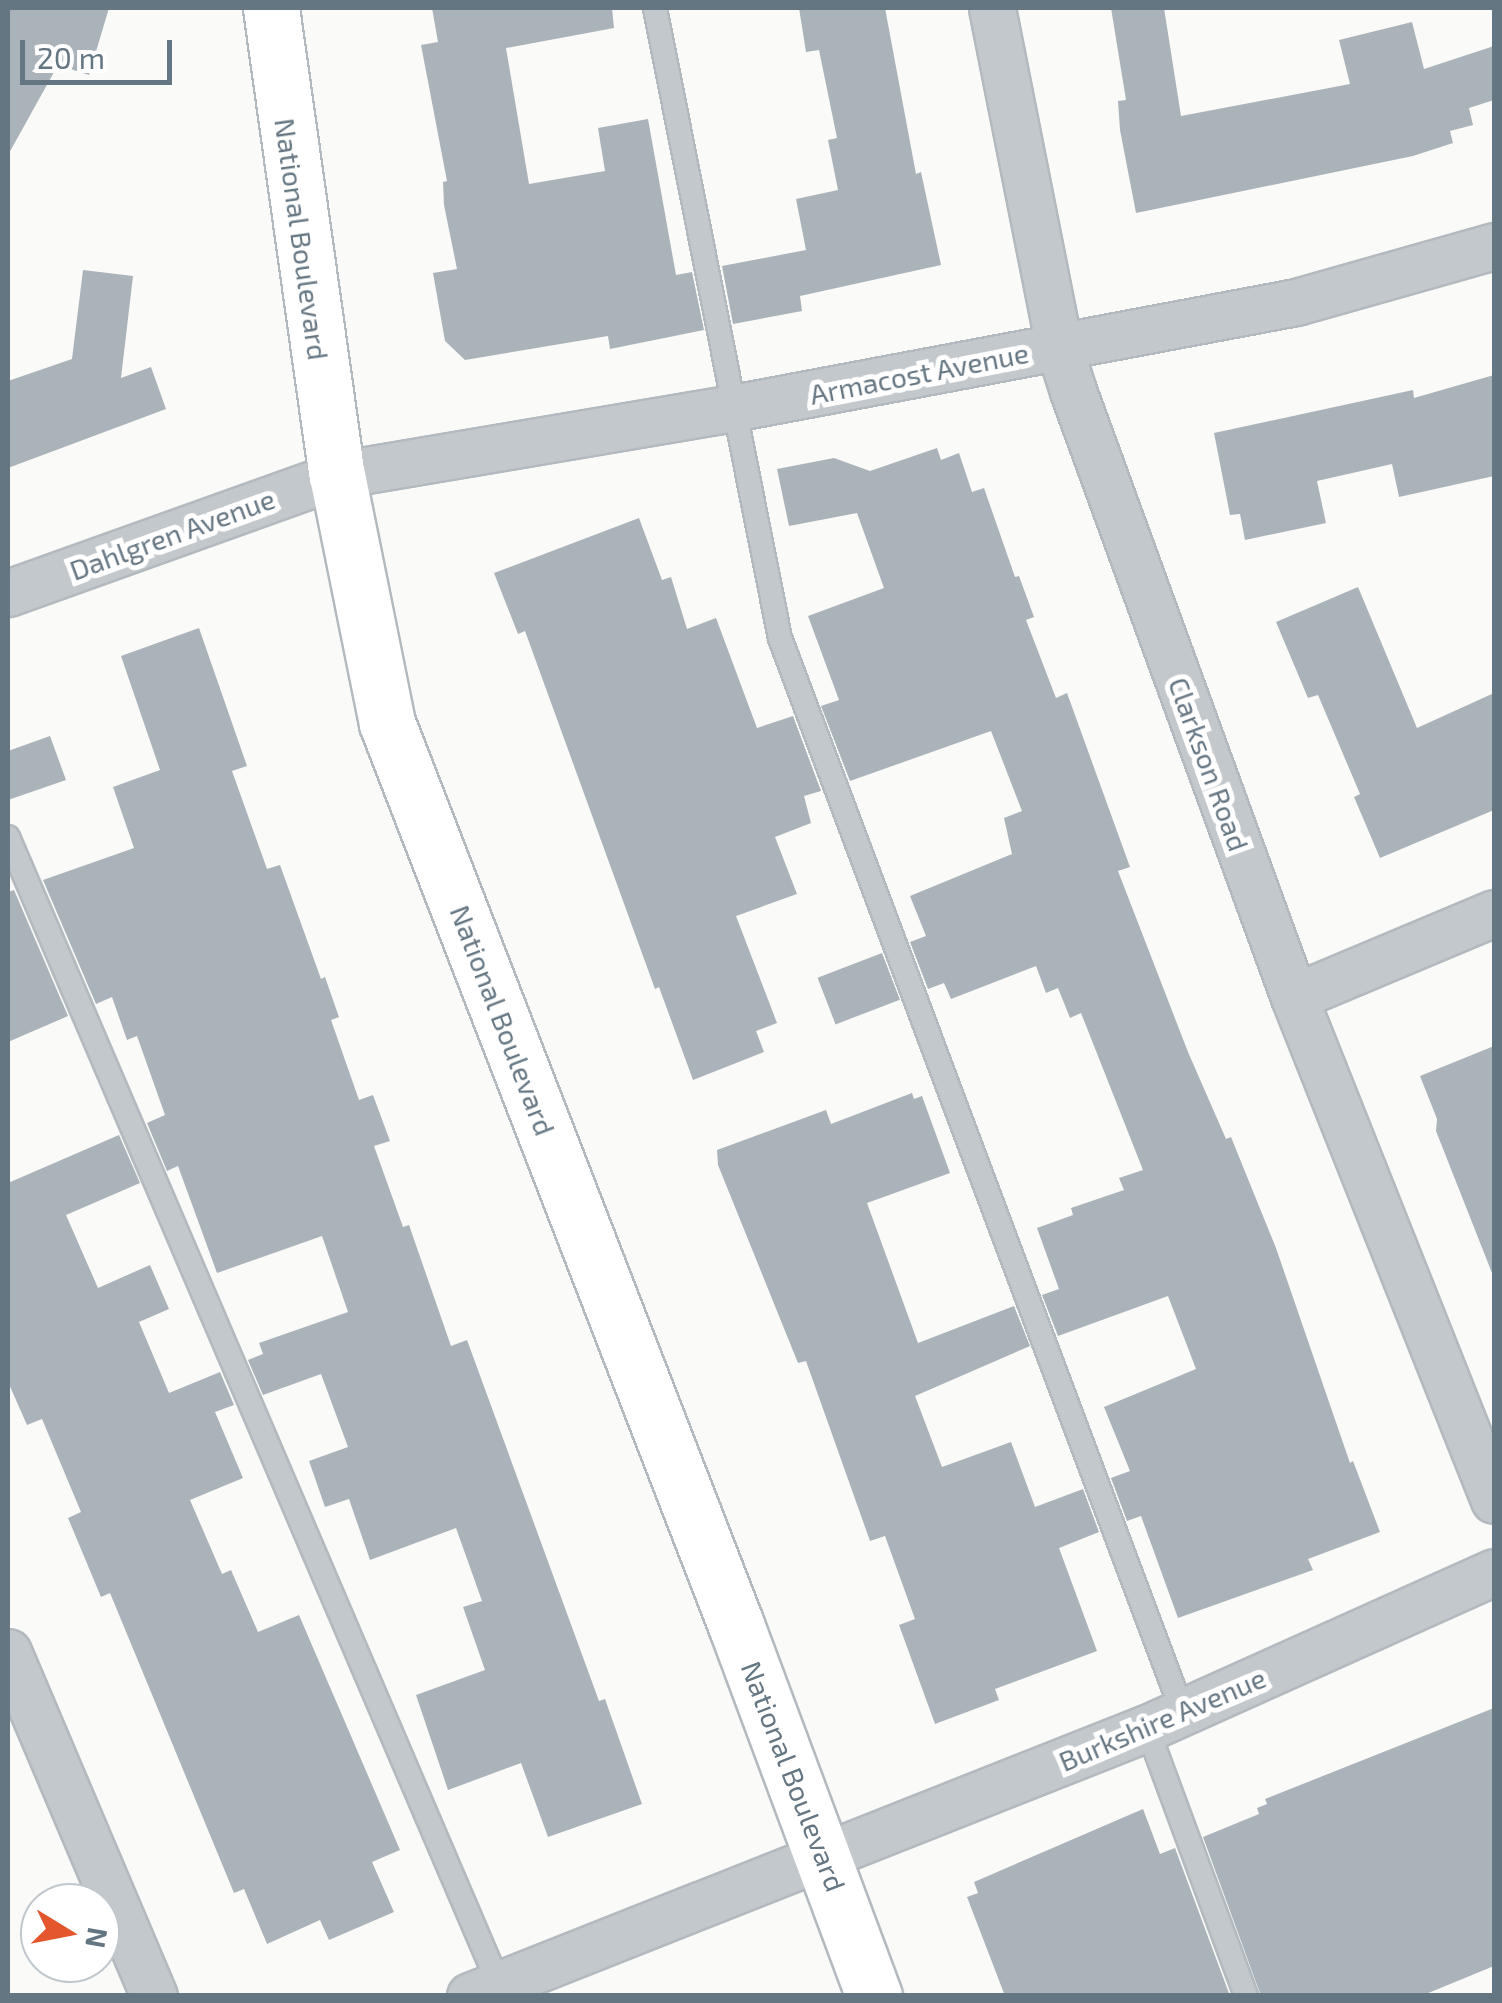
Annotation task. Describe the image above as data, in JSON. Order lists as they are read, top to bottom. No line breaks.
{"streets":{"main road":["National Boulevard"],"street":["Armacost Avenue","Dahlgren Avenue","Clarkson Road","Burkshire Avenue"]},"crossings":[["National Boulevard","Armacost Avenue"],["National Boulevard","Dahlgren Avenue"],["National Boulevard","Burkshire Avenue"],["Armacost Avenue","Dahlgren Avenue"],["Armacost Avenue","Clarkson Road"]],"scale_bar":"20 m","north":"right"}
